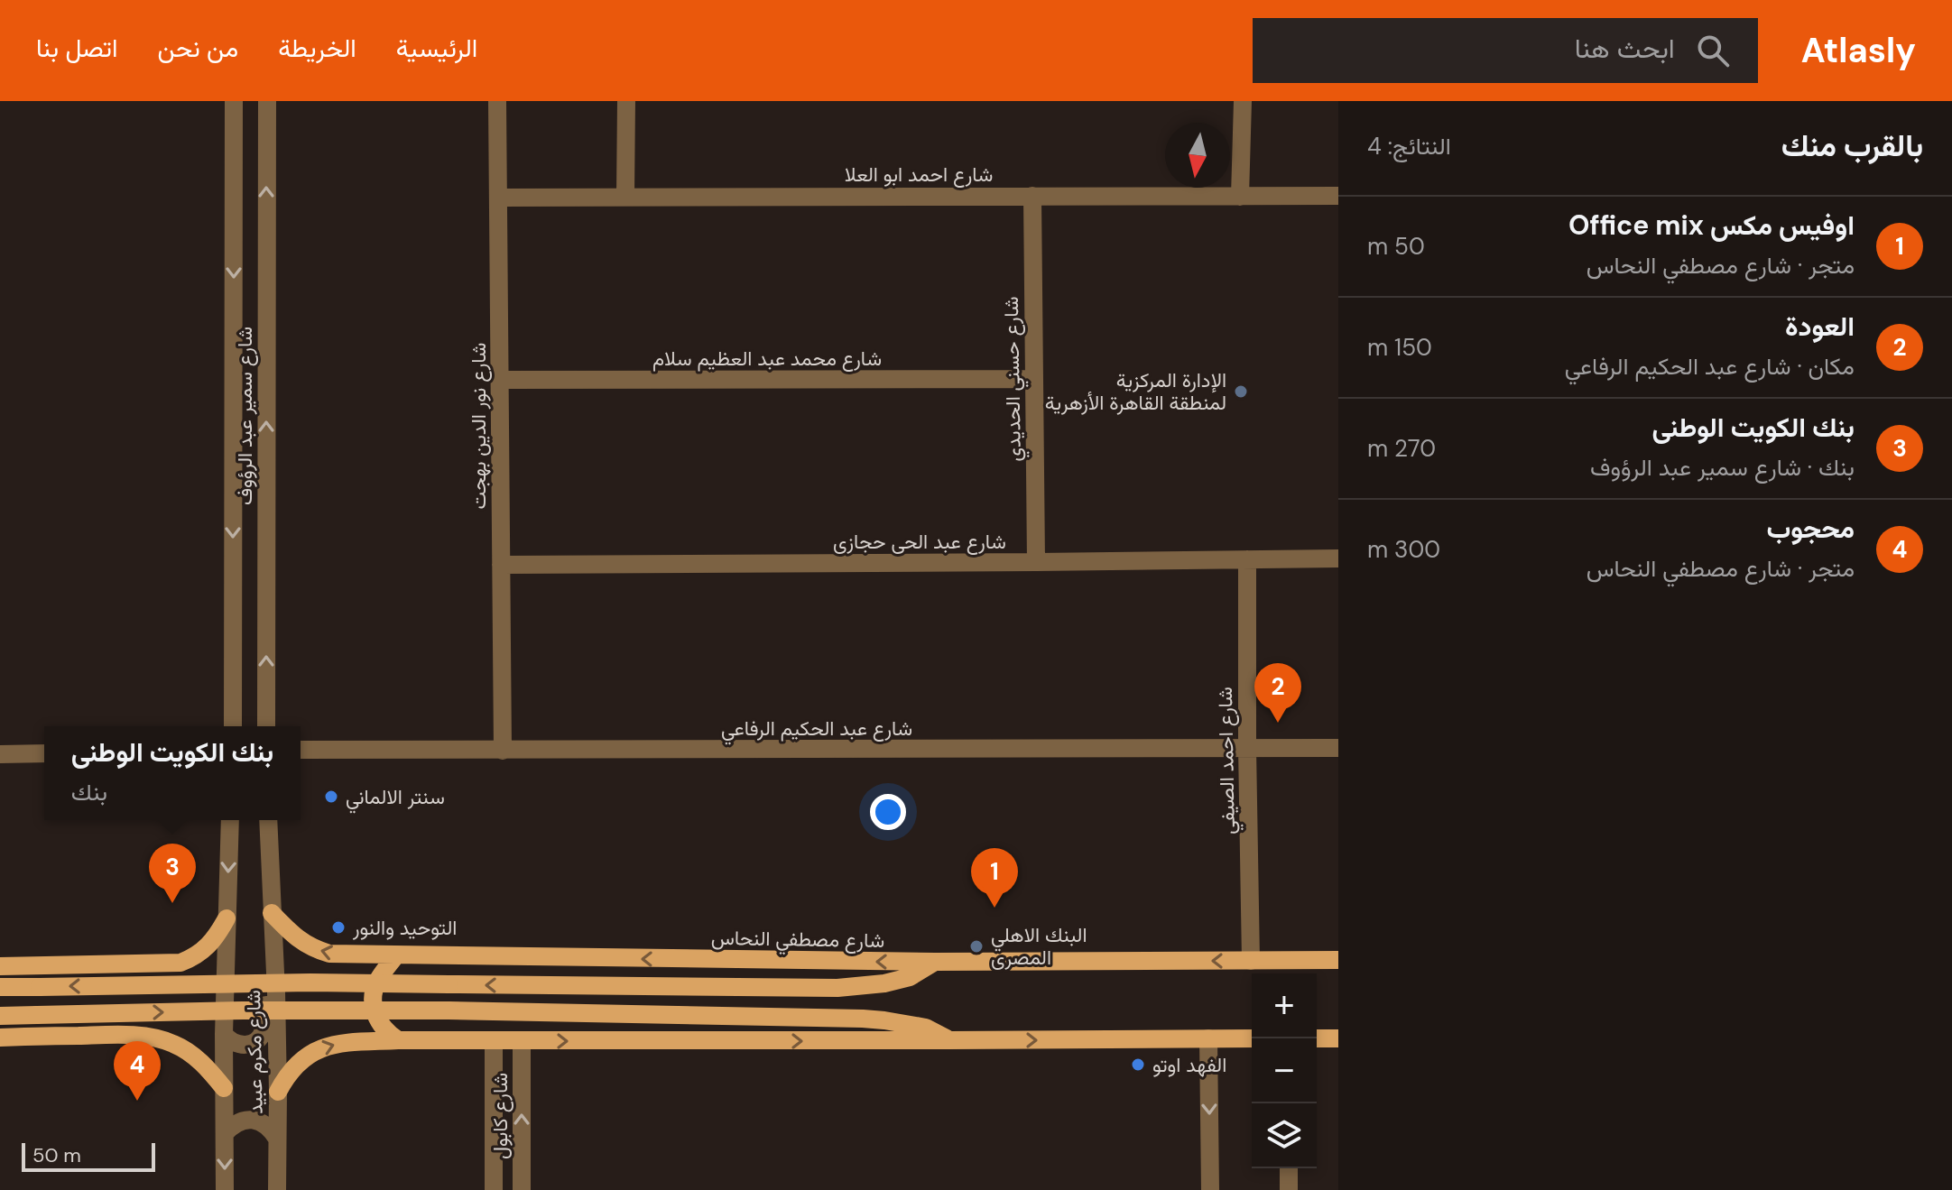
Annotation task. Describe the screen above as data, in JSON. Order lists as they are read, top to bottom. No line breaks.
{"streets":{"main road":["شارع مصطفي النحاس"],"street":["شارع احمد ابو العلا","شارع محمد عبد العظيم سلام","شارع حسني الحديدي","شارع سمير عبد الرؤوف","شارع نور الدين بهجت","شارع عبد الحى حجازى","شارع عبد الحكيم الرفاعي","شارع احمد الصيفي","شارع مكرم عبيد","شارع كابول"]},"crossings":[["شارع احمد ابو العلا","شارع حسني الحديدي"],["شارع احمد ابو العلا","شارع نور الدين بهجت"],["شارع محمد عبد العظيم سلام","شارع حسني الحديدي"],["شارع محمد عبد العظيم سلام","شارع نور الدين بهجت"],["شارع حسني الحديدي","شارع عبد الحى حجازى"],["شارع نور الدين بهجت","شارع عبد الحى حجازى"],["شارع نور الدين بهجت","شارع عبد الحكيم الرفاعي"],["شارع عبد الحى حجازى","شارع احمد الصيفي"],["شارع عبد الحكيم الرفاعي","شارع احمد الصيفي"],["شارع احمد الصيفي","شارع مصطفي النحاس"],["شارع مصطفي النحاس","شارع مكرم عبيد"]],"places":["الإدارة المركزية لمنطقة القاهرة الأزهرية","سنتر الالماني","التوحيد والنور","البنك الاهلي المصرى","الفهد اوتو"],"scale_bar":"50 m","north":"bottom","page":{"header":"Atlasly","search":"ابحث هنا","nav":["الرئيسية","الخريطة","من نحن","اتصل بنا"],"heading":["بالقرب منك","النتائج: 4"],"list":[{"mark":"1","name":"اوفيس مكس Office mix","note":"متجر · شارع مصطفي النحاس","value":"50 m"},{"mark":"2","name":"العودة","note":"مكان · شارع عبد الحكيم الرفاعي","value":"150 m"},{"mark":"3","name":"بنك الكويت الوطنى","note":"بنك · شارع سمير عبد الرؤوف","value":"270 m"},{"mark":"4","name":"محجوب","note":"متجر · شارع مصطفي النحاس","value":"300 m"}],"pins":["2","3","1","4"],"popup":["بنك الكويت الوطنى","بنك"],"map_buttons":["+","−"],"scale":"50 m"}}
